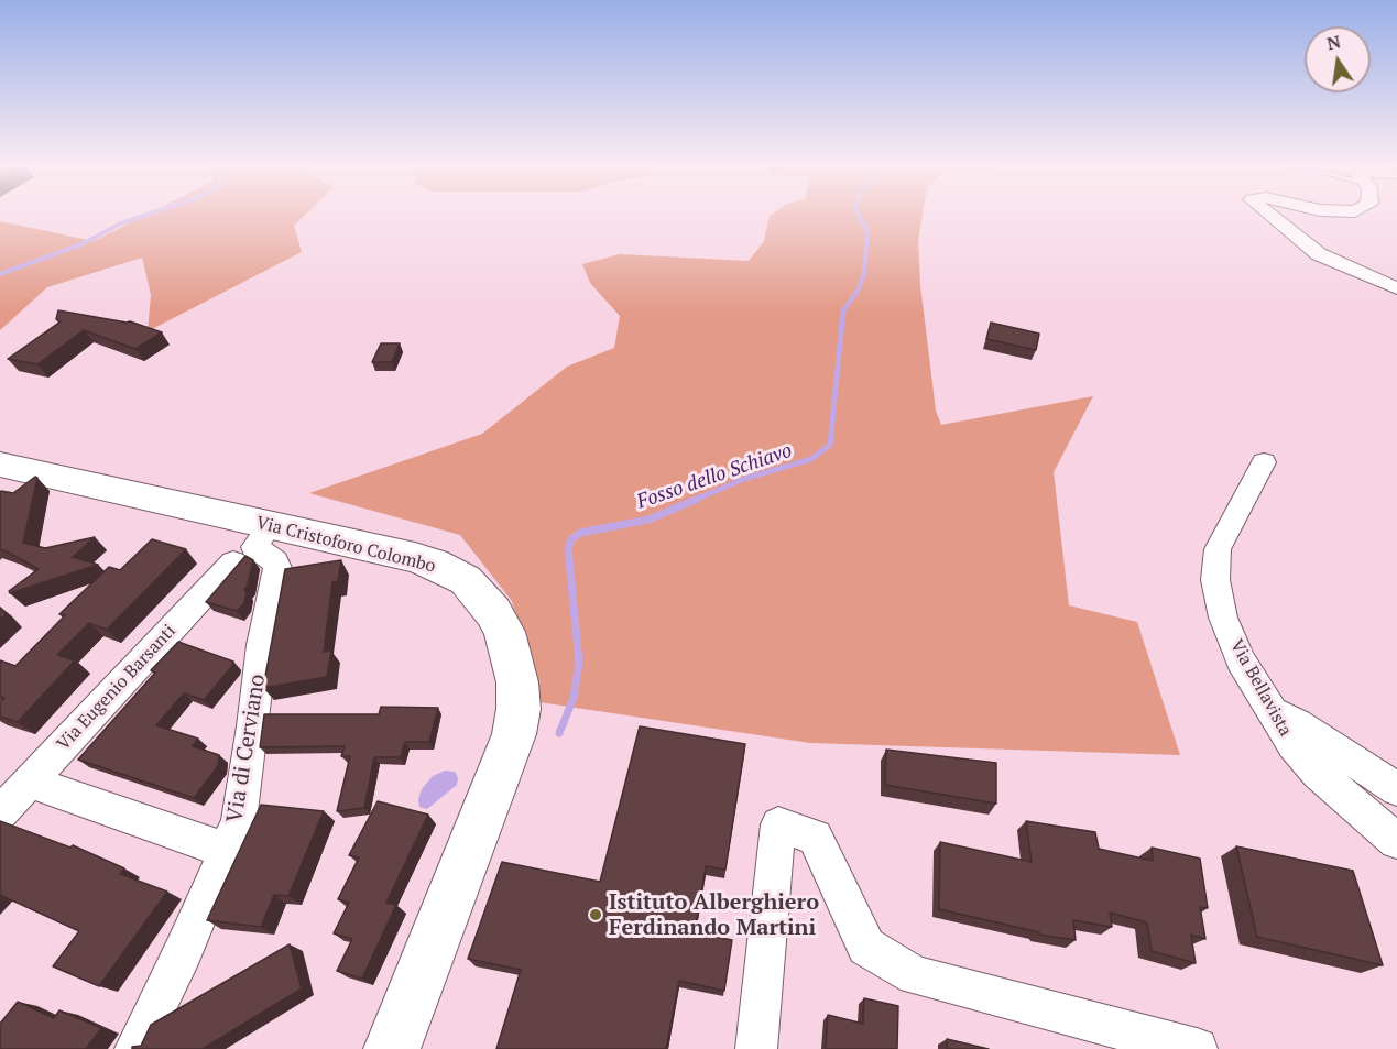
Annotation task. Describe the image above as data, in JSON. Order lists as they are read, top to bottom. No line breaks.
{"streets":{"main road":["Via Cristoforo Colombo"],"street":["Via Eugenio Barsanti","Via Bellavista","Via di Cerviano"]},"crossings":[["Via Cristoforo Colombo","Via di Cerviano"]],"water":["Fosso dello Schiavo"],"places":["Istituto Alberghiero Ferdinando Martini"],"north":"top"}
